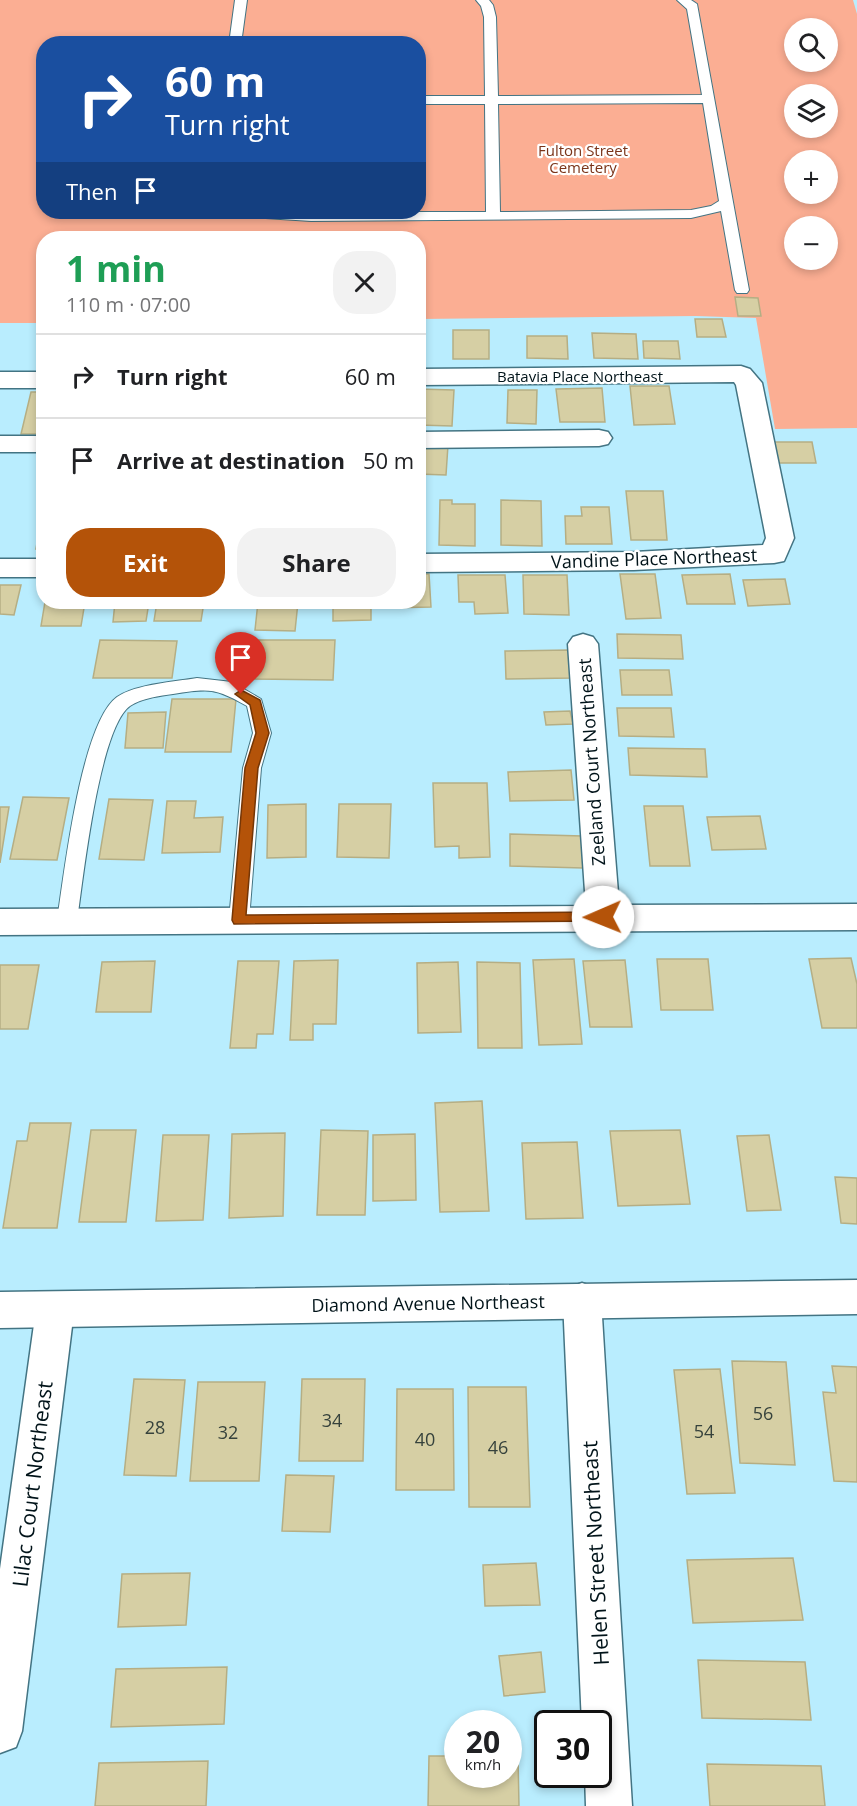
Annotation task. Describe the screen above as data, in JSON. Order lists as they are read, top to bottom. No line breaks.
{"streets":{"street":["Batavia Place Northeast","Vandine Place Northeast","Zeeland Court Northeast","Diamond Avenue Northeast","Lilac Court Northeast","Helen Street Northeast"]},"crossings":[["Batavia Place Northeast","Vandine Place Northeast"],["Diamond Avenue Northeast","Lilac Court Northeast"],["Diamond Avenue Northeast","Helen Street Northeast"]],"parks":["Fulton Street Cemetery"],"house_numbers":["56","34","28","54","32","40","46"],"page":{"map_buttons":["+","−"],"turn":["60 m","Turn right"],"then":"Then","heading":["1 min","110 m · 07:00"],"list":[{"name":"Turn right","value":"60 m"},{"name":"Arrive at destination","value":"50 m"}],"buttons":["Exit","Share"],"speed":"20 km/h","limit":"30"}}
